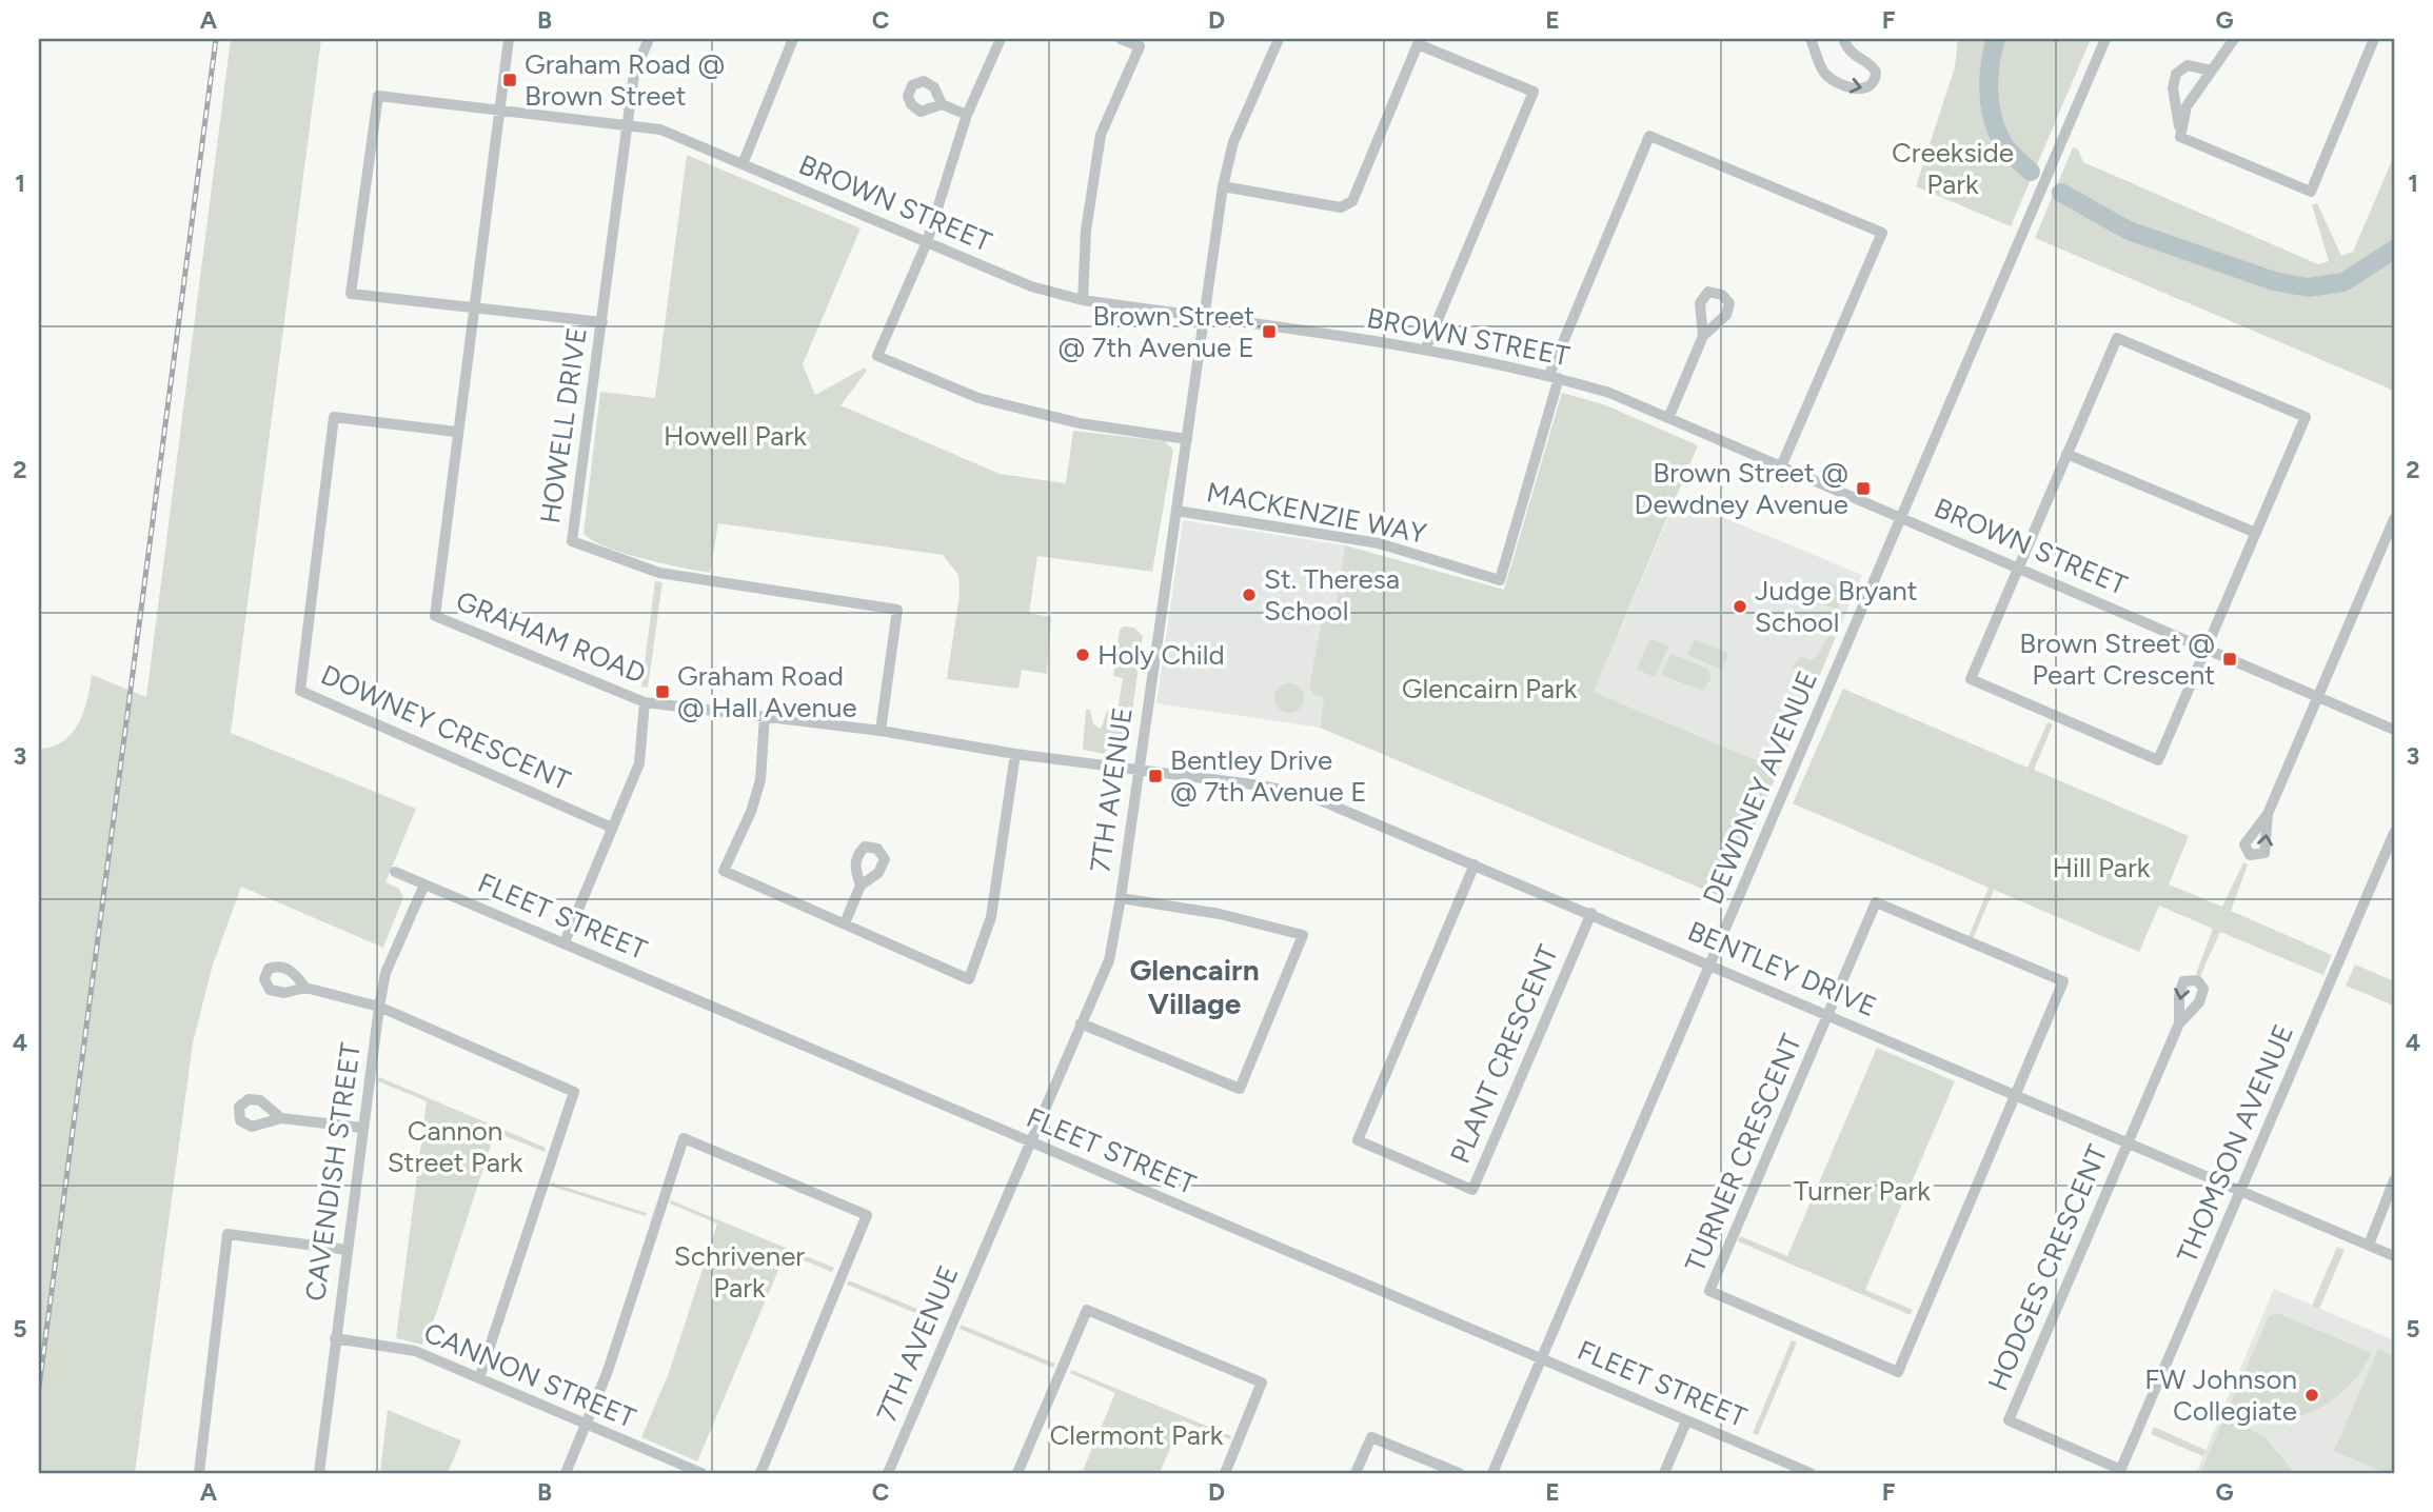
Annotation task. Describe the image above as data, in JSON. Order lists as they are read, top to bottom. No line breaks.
{"streets":{"street":["BROWN STREET","HOWELL DRIVE","MACKENZIE WAY","GRAHAM ROAD","DOWNEY CRESCENT","DEWDNEY AVENUE","7TH AVENUE","FLEET STREET","BENTLEY DRIVE","PLANT CRESCENT","THOMSON AVENUE","TURNER CRESCENT","CAVENDISH STREET","HODGES CRESCENT","CANNON STREET"]},"crossings":[["BROWN STREET","HOWELL DRIVE"],["BROWN STREET","MACKENZIE WAY"],["BROWN STREET","GRAHAM ROAD"],["BROWN STREET","DEWDNEY AVENUE"],["BROWN STREET","7TH AVENUE"],["HOWELL DRIVE","GRAHAM ROAD"],["MACKENZIE WAY","7TH AVENUE"],["GRAHAM ROAD","DOWNEY CRESCENT"],["GRAHAM ROAD","7TH AVENUE"],["GRAHAM ROAD","BENTLEY DRIVE"],["DEWDNEY AVENUE","FLEET STREET"],["DEWDNEY AVENUE","BENTLEY DRIVE"],["7TH AVENUE","FLEET STREET"],["7TH AVENUE","BENTLEY DRIVE"],["FLEET STREET","CAVENDISH STREET"],["BENTLEY DRIVE","PLANT CRESCENT"],["BENTLEY DRIVE","THOMSON AVENUE"],["BENTLEY DRIVE","TURNER CRESCENT"],["BENTLEY DRIVE","HODGES CRESCENT"],["THOMSON AVENUE","HODGES CRESCENT"],["CAVENDISH STREET","CANNON STREET"]],"districts":["Glencairn Village"],"parks":["Creekside Park","Howell Park","Glencairn Park","Hill Park","Cannon Street Park","Turner Park","Schrivener Park","Clermont Park"],"places":{"transit":["Graham Road @ Brown Street","Brown Street @ 7th Avenue E","Brown Street @ Dewdney Avenue","Brown Street @ Peart Crescent","Graham Road @ Hall Avenue","Bentley Drive @ 7th Avenue E"],"other":["St. Theresa School","Judge Bryant School","Holy Child","FW Johnson Collegiate"]},"grid":{"columns":["A","B","C","D","E","F","G"],"rows":["1","2","3","4","5"]}}
